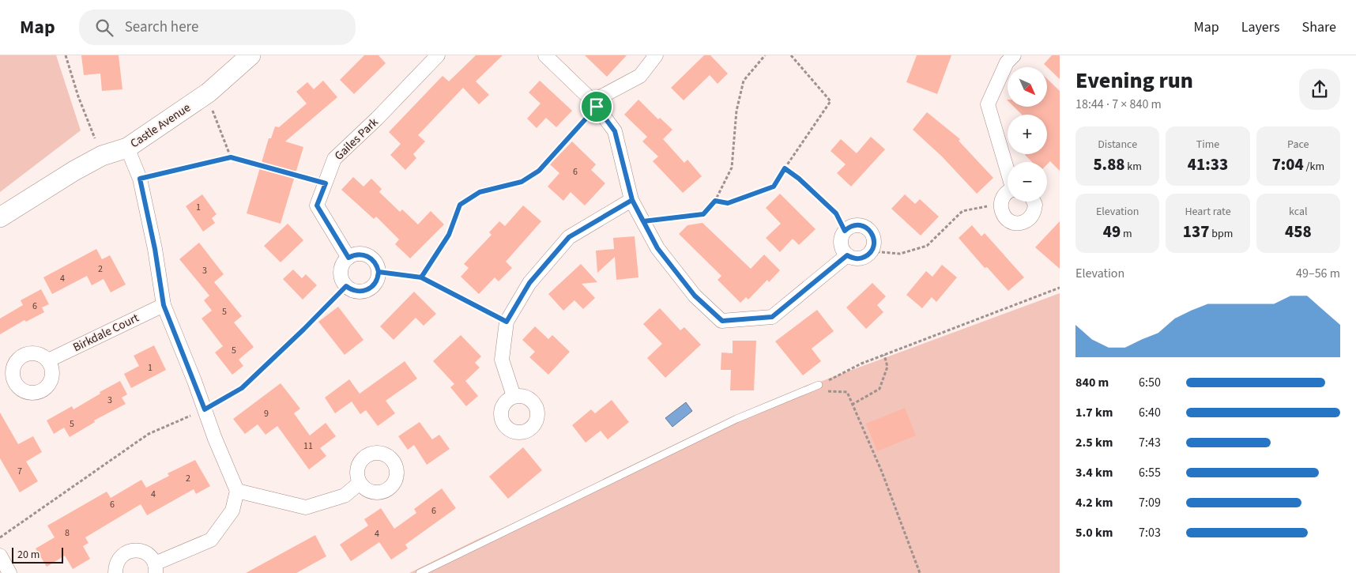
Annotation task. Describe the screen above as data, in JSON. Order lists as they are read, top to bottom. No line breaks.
{"streets":{"street":["Castle Avenue","Gailes Park","Birkdale Court"]},"house_numbers":["6","1","2","3","4","6","5","5","1","3","9","5","11","7","2","4","6","6","8","4"],"scale_bar":"20 m","north":"bottom right","page":{"header":"Map","search":"Search here","nav":["Map","Layers","Share"],"heading":["Evening run","18:44 · 7 × 840 m"],"map_buttons":["+","−"],"stats":[["Distance","5.88 km"],["Time","41:33"],["Pace","7:04 /km"],["Elevation","49 m"],["Heart rate","137 bpm"],["kcal","458"]],"chart":["Elevation","49–56 m"],"list":[{"name":"840 m","note":"6:50"},{"name":"1.7 km","note":"6:40"},{"name":"2.5 km","note":"7:43"},{"name":"3.4 km","note":"6:55"},{"name":"4.2 km","note":"7:09"},{"name":"5.0 km","note":"7:03"}],"scale":"20 m"}}
